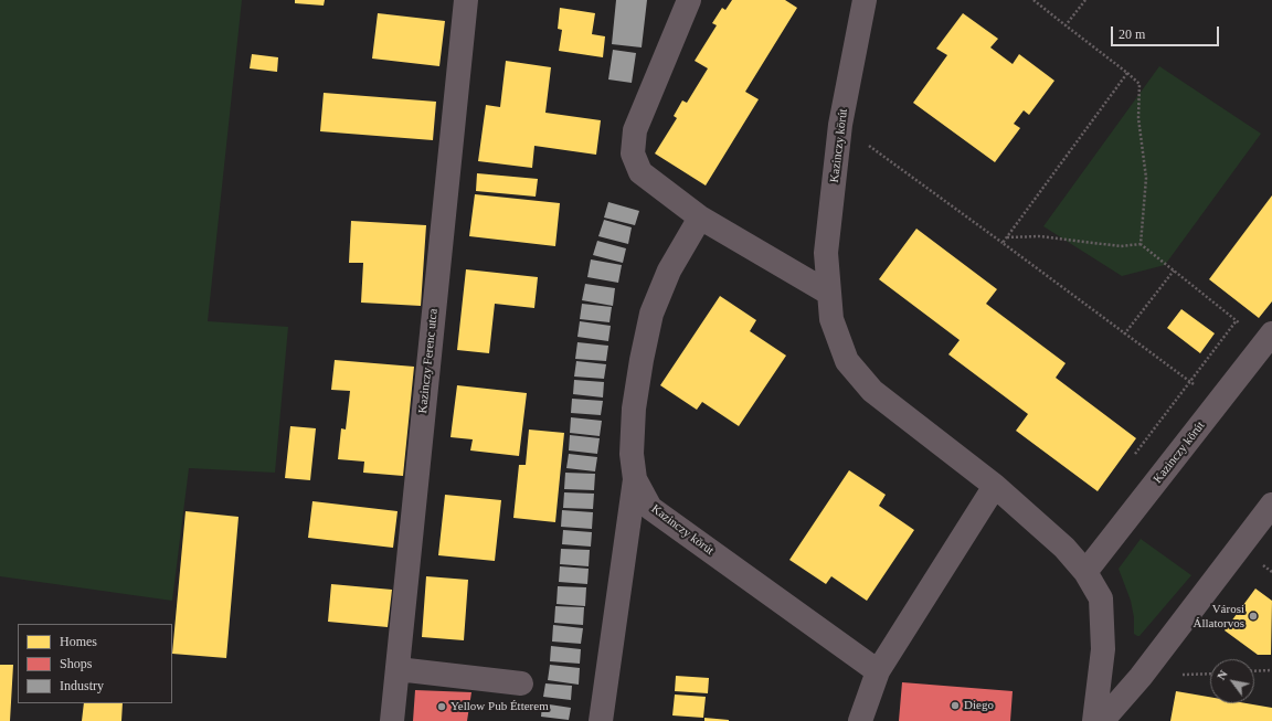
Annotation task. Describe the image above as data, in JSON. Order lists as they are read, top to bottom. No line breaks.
{"streets":{"street":["Kazinczy körút","Kazinczy Ferenc utca"]},"places":["Városi Állatorvos","Diego","Yellow Pub Étterem"],"legend":["Homes","Shops","Industry"],"scale_bar":"20 m","north":"top left"}
